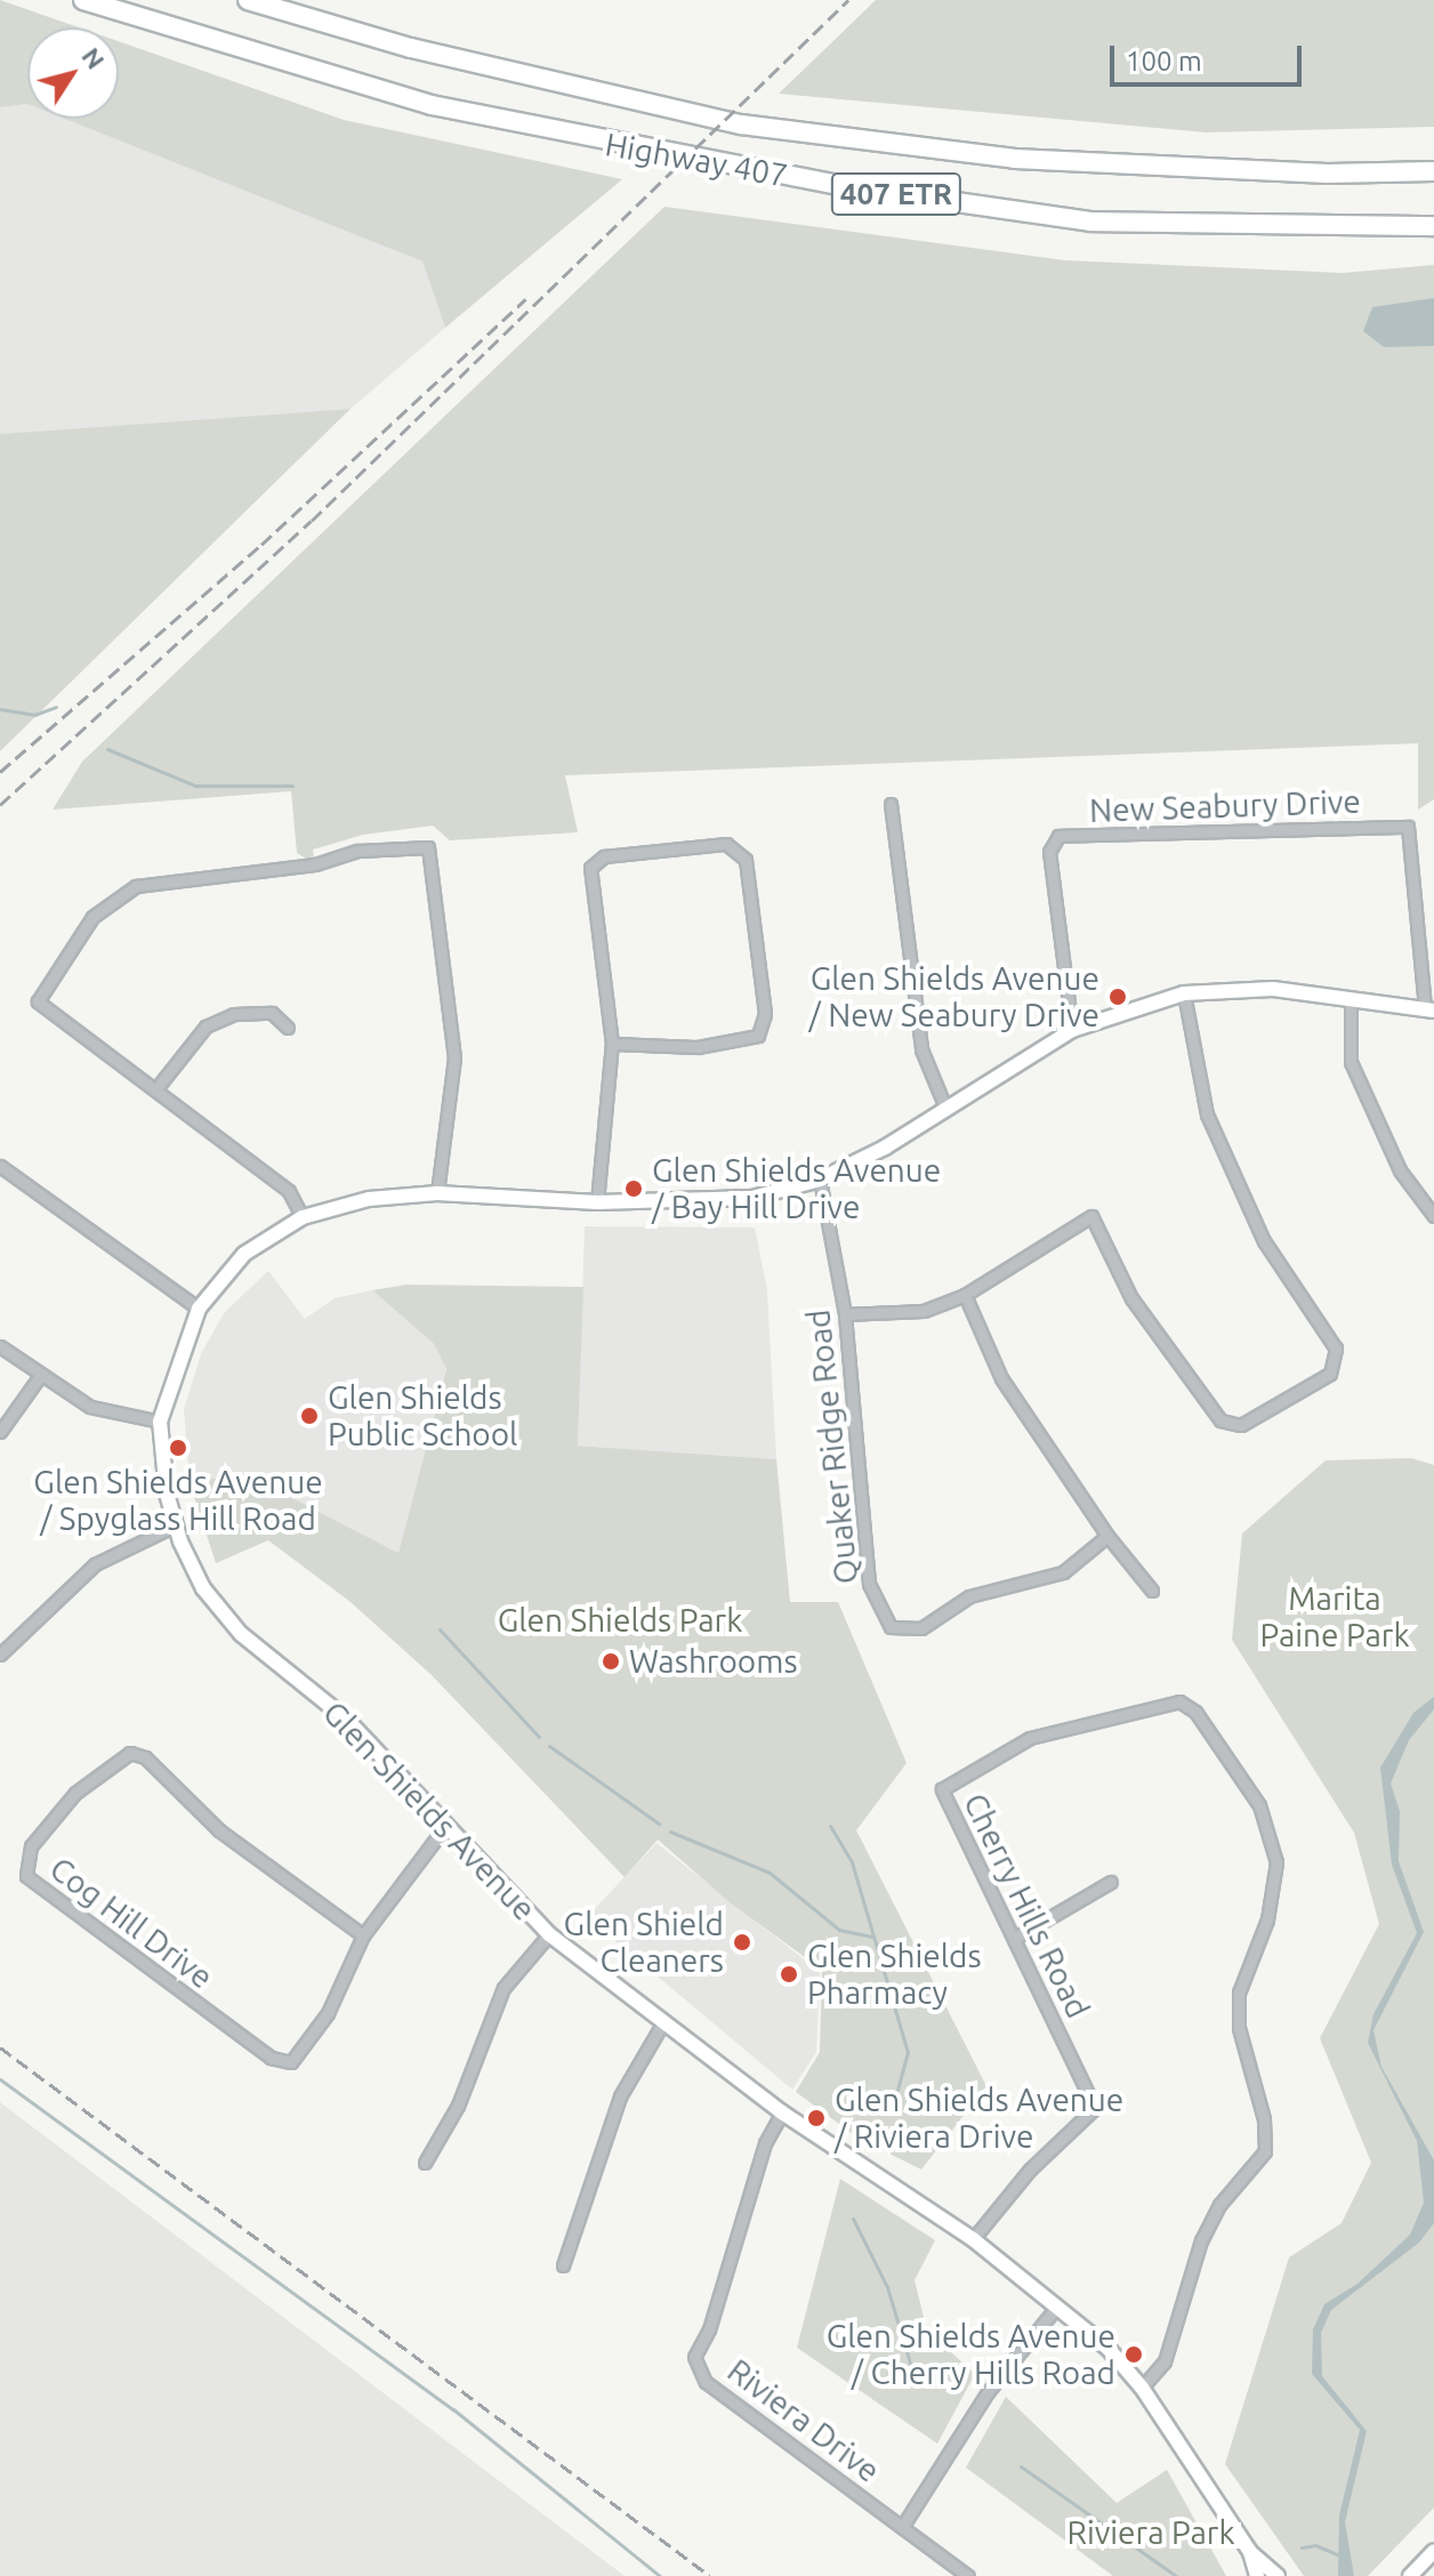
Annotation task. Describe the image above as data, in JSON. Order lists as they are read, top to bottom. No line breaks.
{"streets":{"highway":["Highway 407","407 ETR"],"street":["New Seabury Drive","Quaker Ridge Road","Glen Shields Avenue","Cherry Hills Road","Cog Hill Drive","Riviera Drive"]},"crossings":[["New Seabury Drive","Glen Shields Avenue"],["Quaker Ridge Road","Glen Shields Avenue"],["Glen Shields Avenue","Cherry Hills Road"],["Glen Shields Avenue","Cog Hill Drive"],["Glen Shields Avenue","Riviera Drive"]],"parks":["Marita Paine Park","Glen Shields Park","Riviera Park"],"places":["Glen Shields Avenue / New Seabury Drive","Glen Shields Avenue / Bay Hill Drive","Glen Shields Public School","Glen Shields Avenue / Spyglass Hill Road","Washrooms","Glen Shield Cleaners","Glen Shields Pharmacy","Glen Shields Avenue / Riviera Drive","Glen Shields Avenue / Cherry Hills Road"],"scale_bar":"100 m","north":"top right"}
